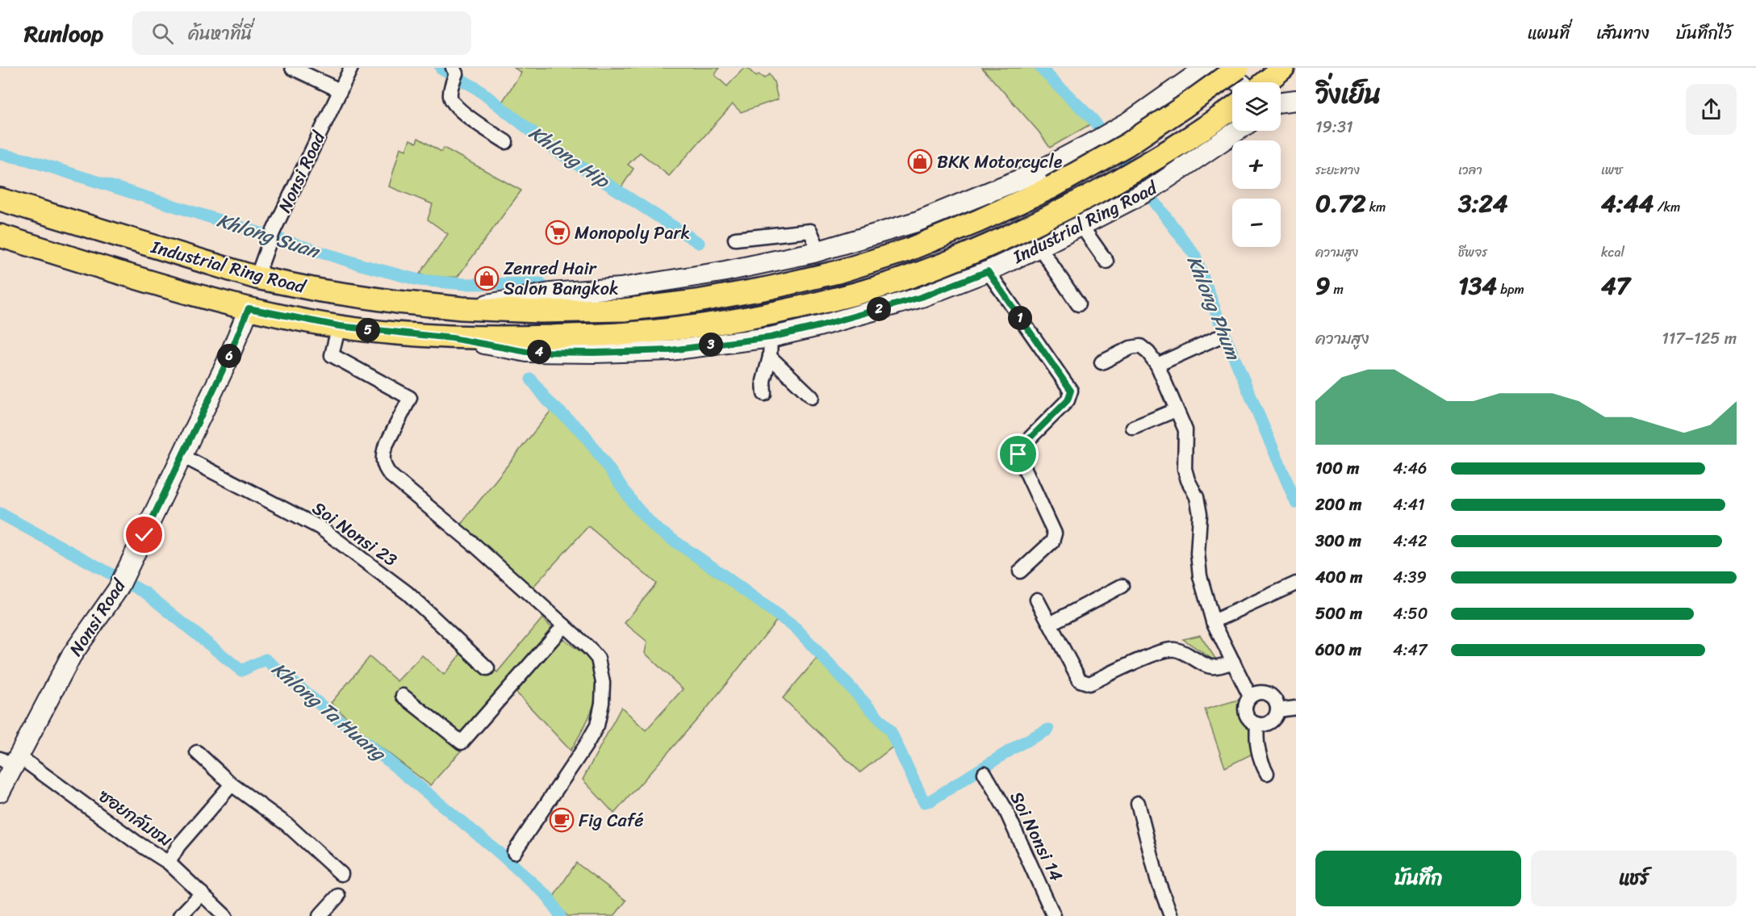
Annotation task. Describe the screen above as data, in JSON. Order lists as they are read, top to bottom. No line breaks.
{"streets":{"main road":["Nonsi Road","Industrial Ring Road"],"street":["Soi Nonsi 23","ซอยกลับชม","Soi Nonsi 14"]},"crossings":[["Nonsi Road","Industrial Ring Road"],["Nonsi Road","Soi Nonsi 23"],["Nonsi Road","ซอยกลับชม"]],"water":["Khlong Hip","Khlong Suan","Khlong Phum","Khlong Ta Huang"],"places":{"shop":["BKK Motorcycle","Zenred Hair Salon Bangkok"],"supermarket":["Monopoly Park"],"cafe":["Fig Café"]},"page":{"header":"Runloop","search":"ค้นหาที่นี่","nav":["แผนที่","เส้นทาง","บันทึกไว้"],"heading":["วิ่งเย็น","19:31"],"map_buttons":["+","−"],"stats":[["ระยะทาง","0.72 km"],["เวลา","3:24"],["เพซ","4:44 /km"],["ความสูง","9 m"],["ชีพจร","134 bpm"],["kcal","47"]],"pins":["2","1","5","3","4","6"],"chart":["ความสูง","117–125 m"],"list":[{"name":"100 m","note":"4:46"},{"name":"200 m","note":"4:41"},{"name":"300 m","note":"4:42"},{"name":"400 m","note":"4:39"},{"name":"500 m","note":"4:50"},{"name":"600 m","note":"4:47"}],"buttons":["บันทึก","แชร์"]}}
